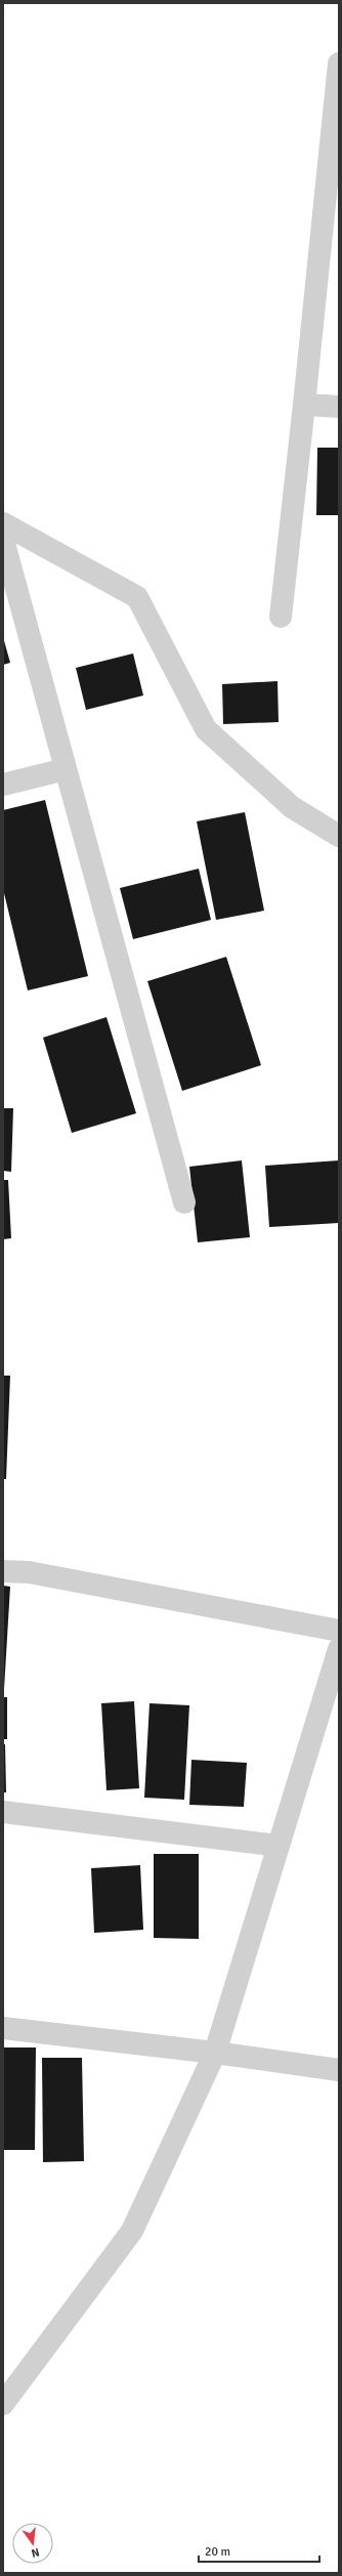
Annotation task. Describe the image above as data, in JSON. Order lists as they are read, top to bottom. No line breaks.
{"scale_bar":"20 m","north":"bottom"}
